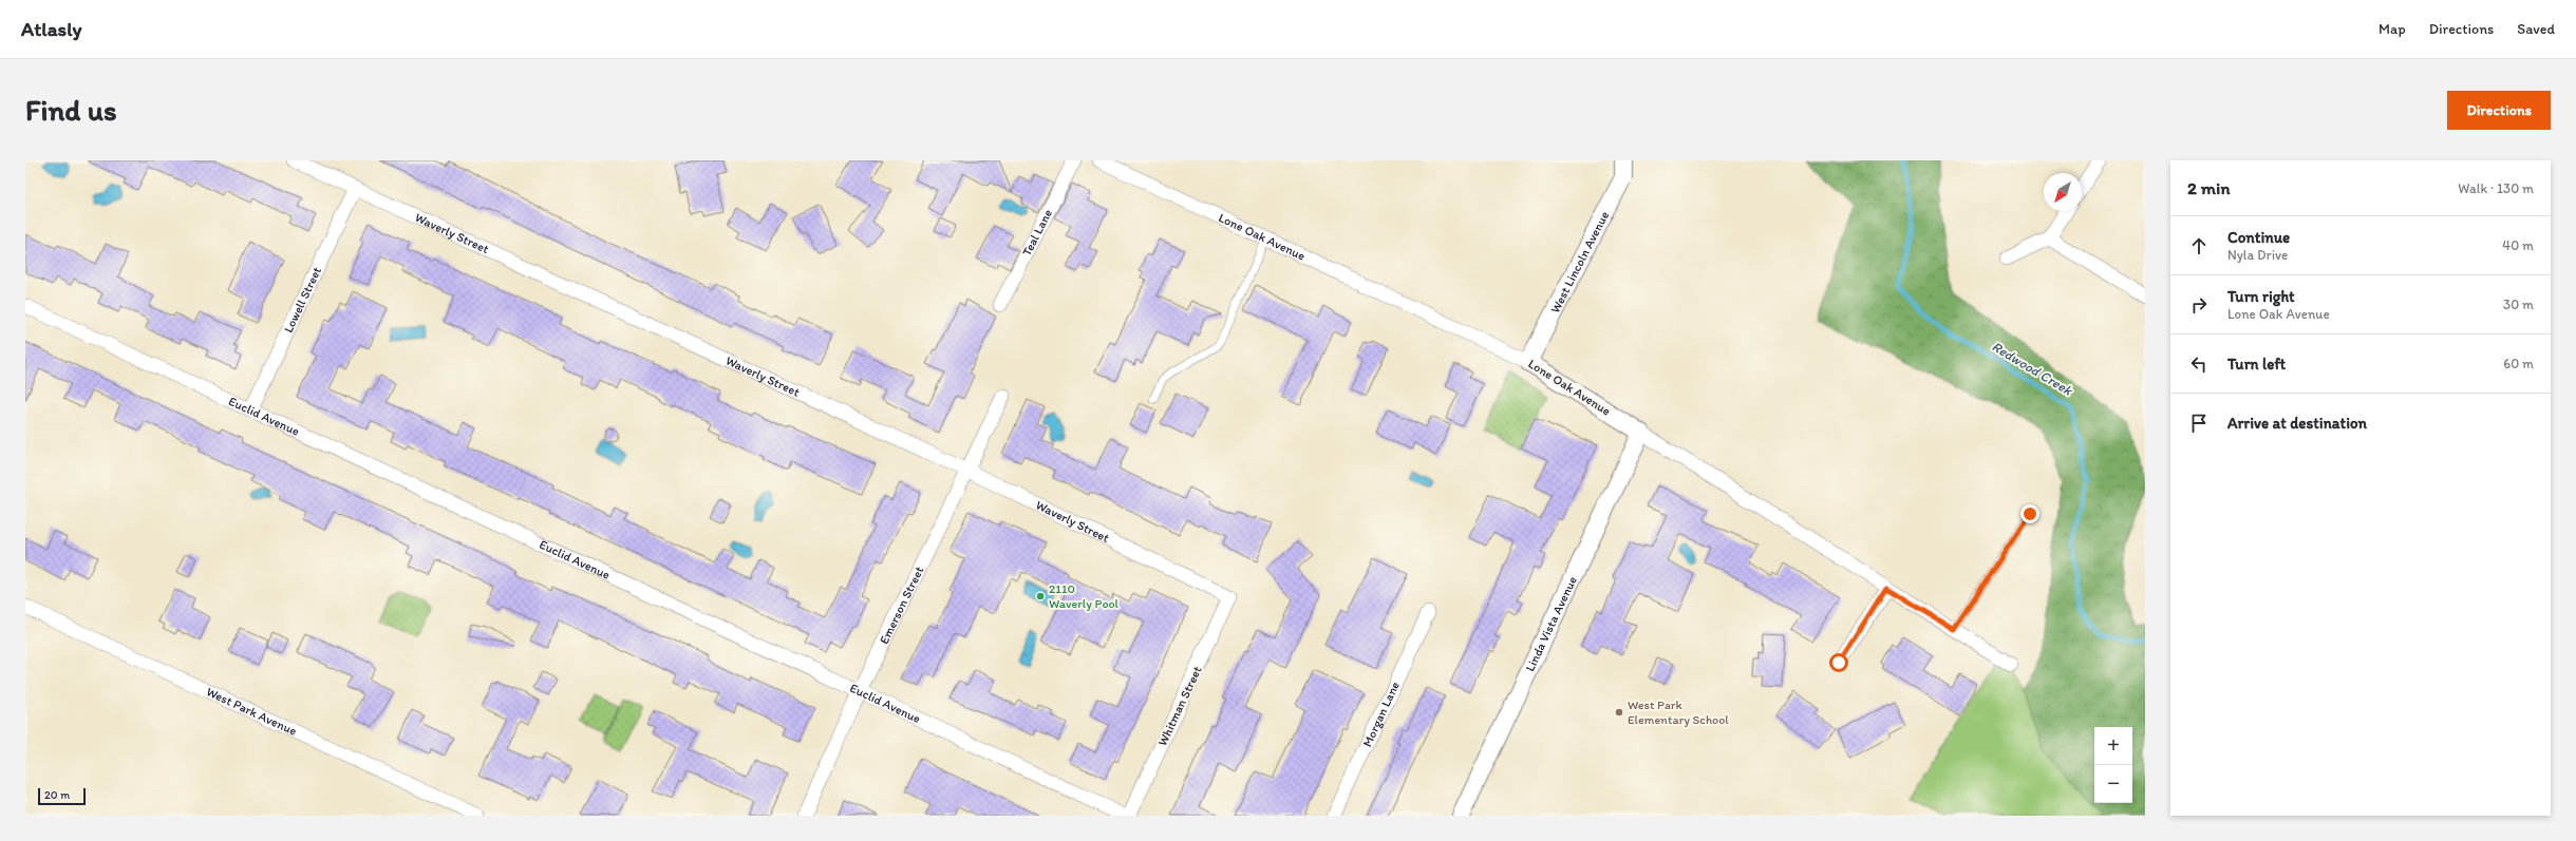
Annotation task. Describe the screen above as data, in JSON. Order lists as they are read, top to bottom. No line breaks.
{"streets":{"street":["Waverly Street","Teal Lane","Lone Oak Avenue","West Lincoln Avenue","Lowell Street","Euclid Avenue","Emerson Street","Linda Vista Avenue","Whitman Street","West Park Avenue","Morgan Lane"]},"crossings":[["Waverly Street","Lowell Street"],["Waverly Street","Emerson Street"],["Waverly Street","Whitman Street"],["Lone Oak Avenue","West Lincoln Avenue"],["Lone Oak Avenue","Linda Vista Avenue"],["Lowell Street","Euclid Avenue"],["Euclid Avenue","Emerson Street"]],"water":["Redwood Creek"],"places":["2110 Waverly Pool","West Park Elementary School"],"scale_bar":"20 m","north":"bottom left","page":{"header":"Atlasly","nav":["Map","Directions","Saved"],"buttons":"Directions","title":"Find us","heading":["2 min","Walk · 130 m"],"list":[["Continue","Nyla Drive","40 m"],["Turn right","Lone Oak Avenue","30 m"],["Turn left","60 m"],"Arrive at destination"],"map_buttons":["+","−"],"scale":"20 m"}}
